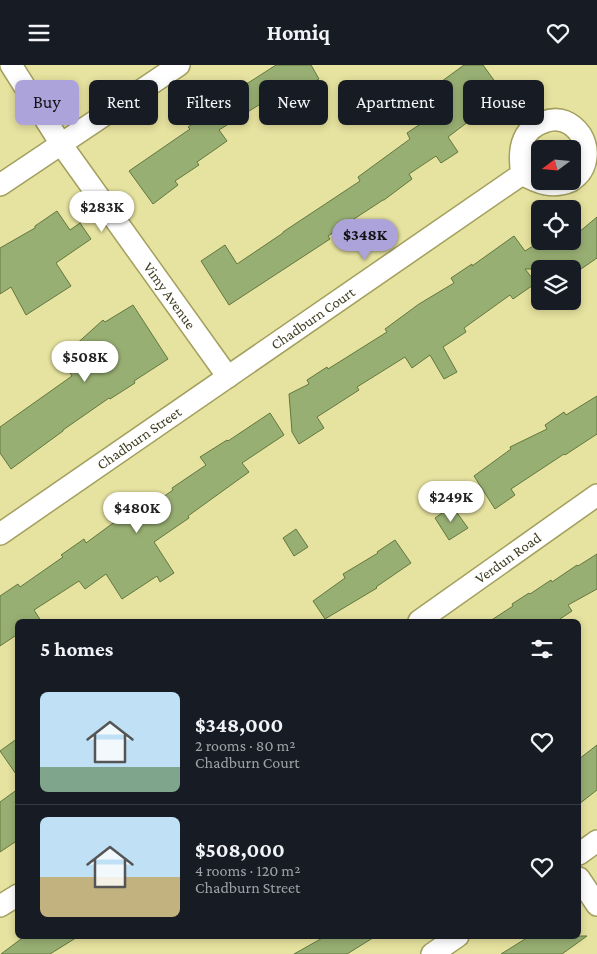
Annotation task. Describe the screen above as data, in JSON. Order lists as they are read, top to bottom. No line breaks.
{"streets":{"street":["Vimy Avenue","Chadburn Court","Chadburn Street","Verdun Road"]},"crossings":[["Vimy Avenue","Chadburn Court"],["Vimy Avenue","Chadburn Street"],["Chadburn Court","Chadburn Street"]],"north":"left","page":{"header":"Homiq","chip":["Buy","Rent","Filters","New","Apartment","House"],"price":["$283K","$348K","$508K","$249K","$480K"],"heading":"5 homes","list":[{"name":"$348,000","note":"2 rooms · 80 m² · Chadburn Court"},{"name":"$508,000","note":"4 rooms · 120 m² · Chadburn Street"}]}}
